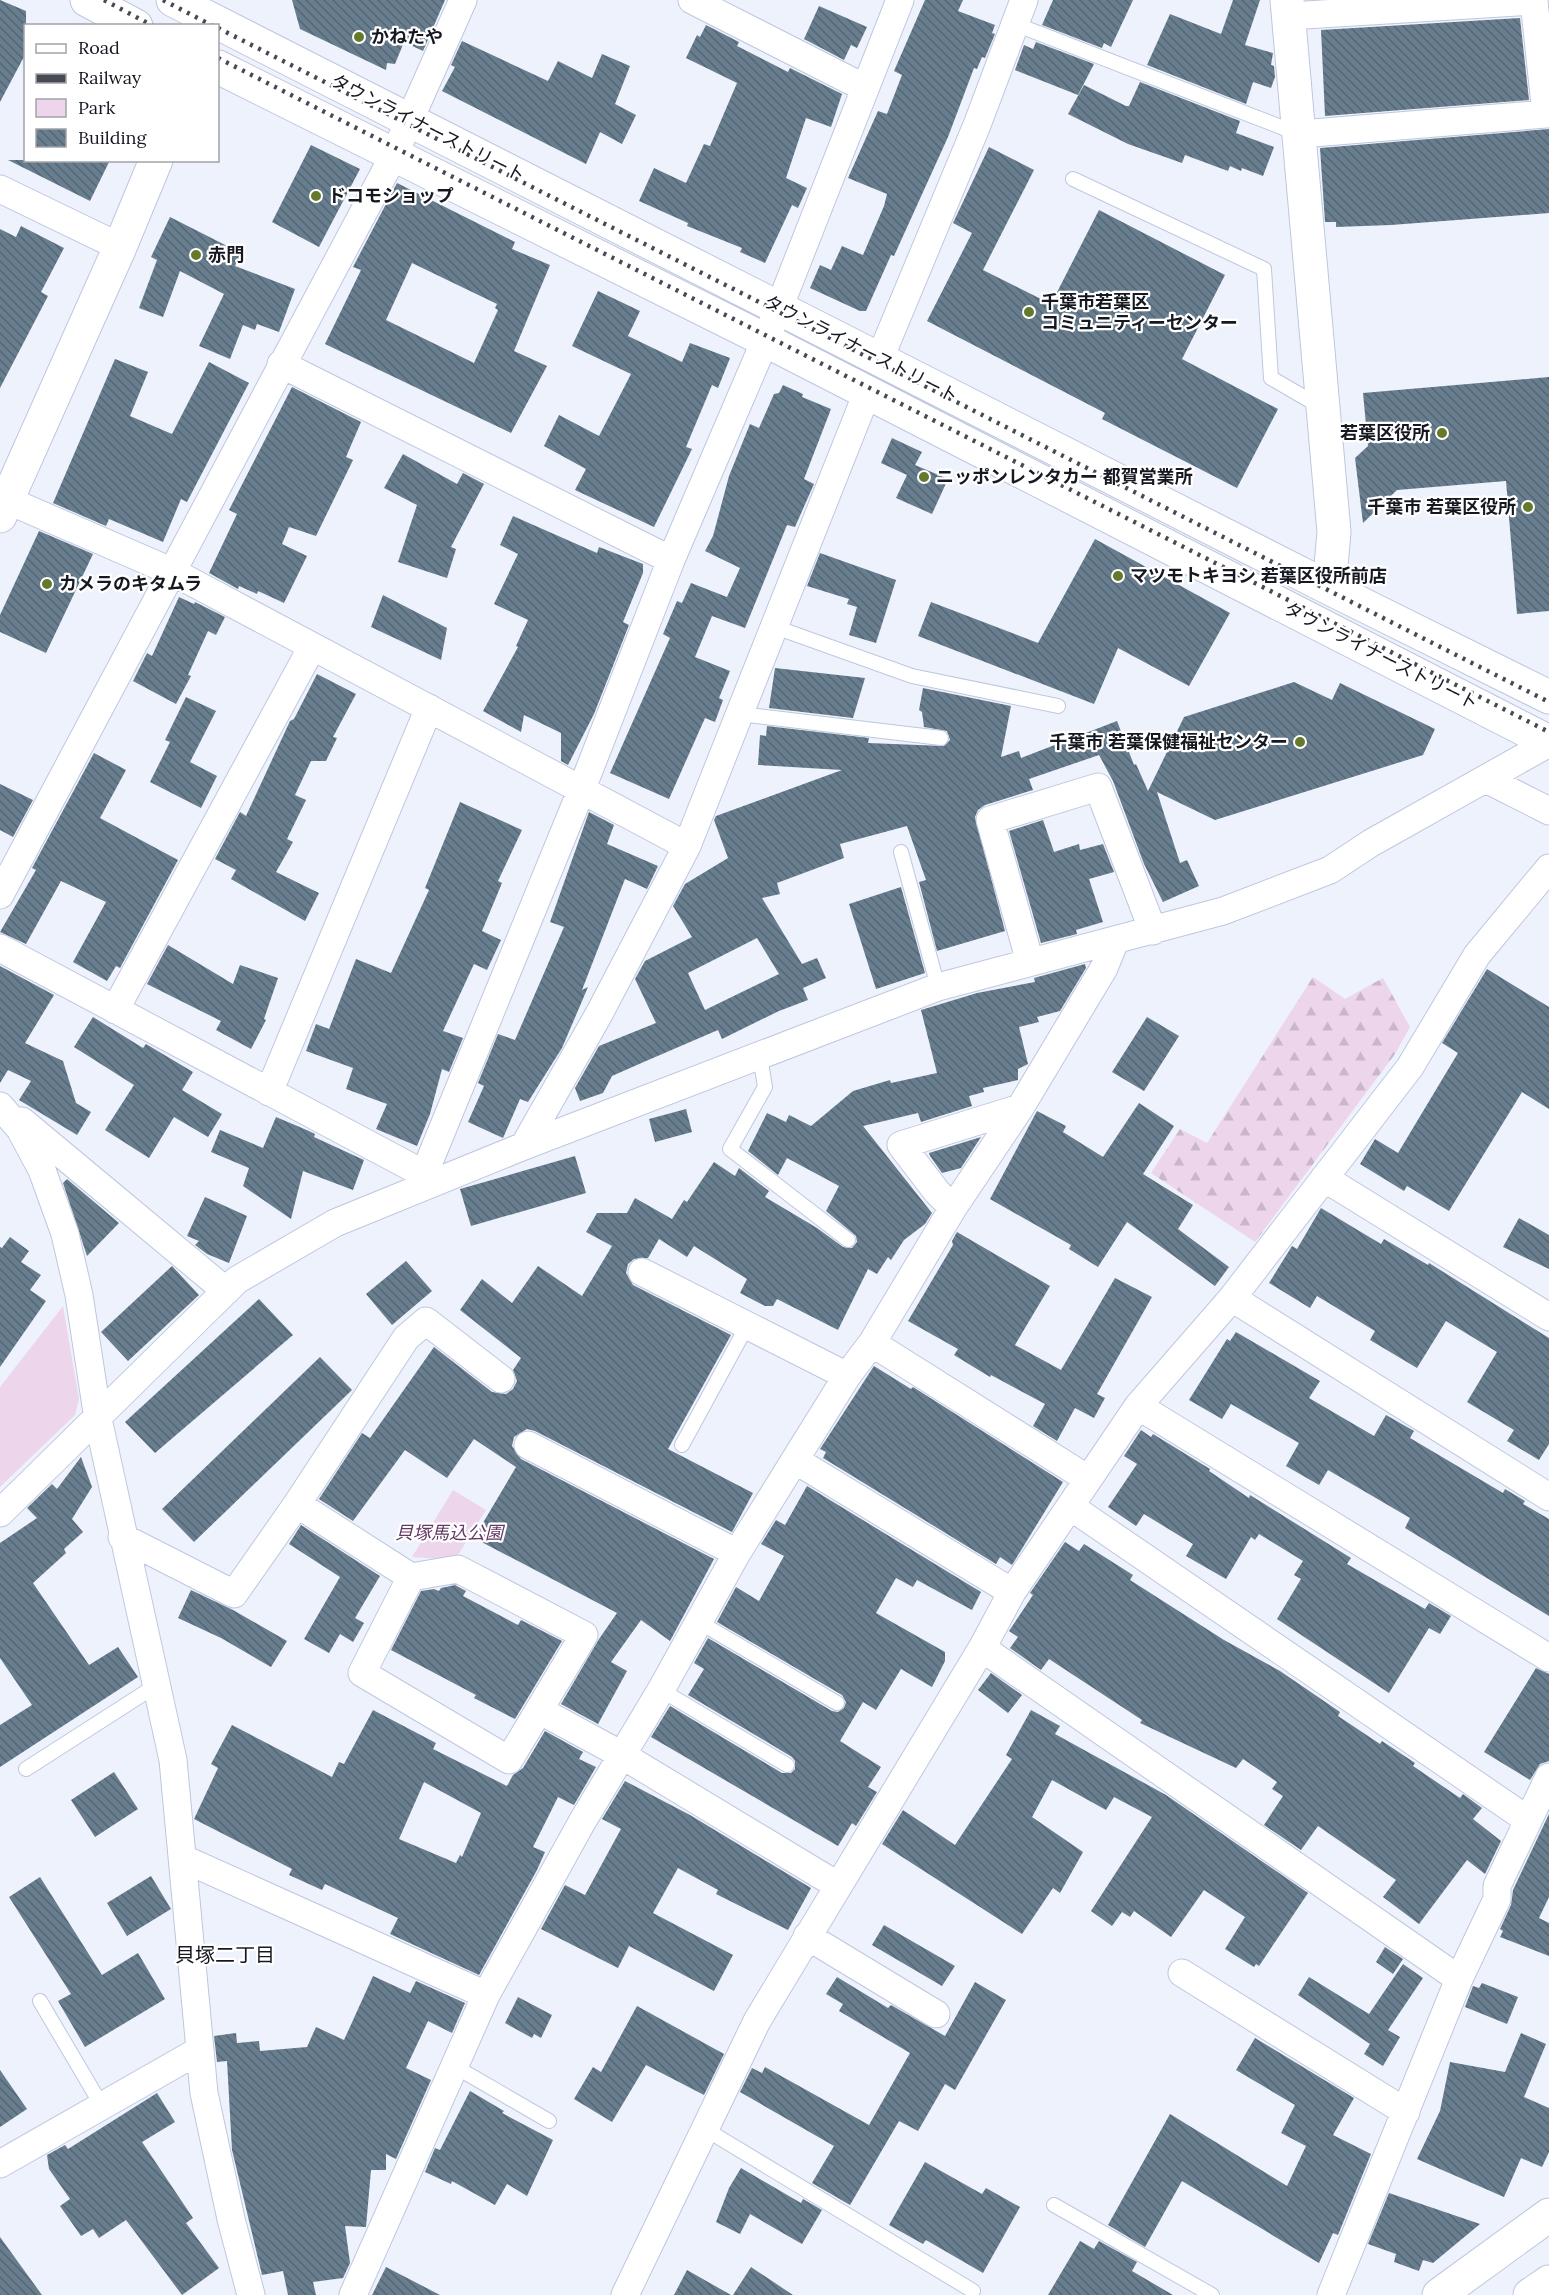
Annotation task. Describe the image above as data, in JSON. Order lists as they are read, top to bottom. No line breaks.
{"streets":{"main road":["タウンライナーストリート"]},"districts":["貝塚二丁目"],"parks":["貝塚馬込公園"],"places":["かねたや","ドコモショップ","赤門","千葉市若葉区 コミュニティーセンター","若葉区役所","ニッポンレンタカー 都賀営業所","千葉市 若葉区役所","マツモトキヨシ 若葉区役所前店","カメラのキタムラ","千葉市 若葉保健福祉センター"],"legend":["Road","Railway","Park","Building"]}
